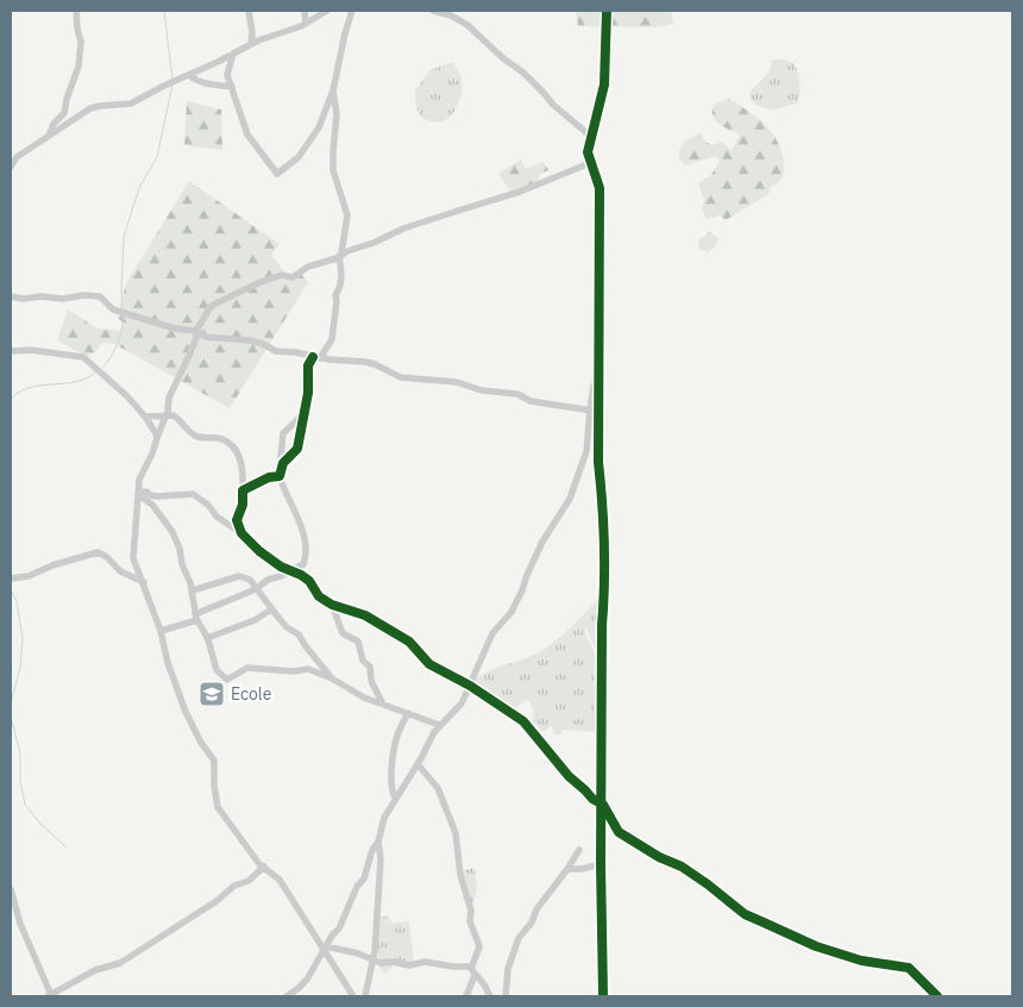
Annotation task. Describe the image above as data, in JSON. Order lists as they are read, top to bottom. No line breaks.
{"places":{"school or university":["Ecole"]}}
